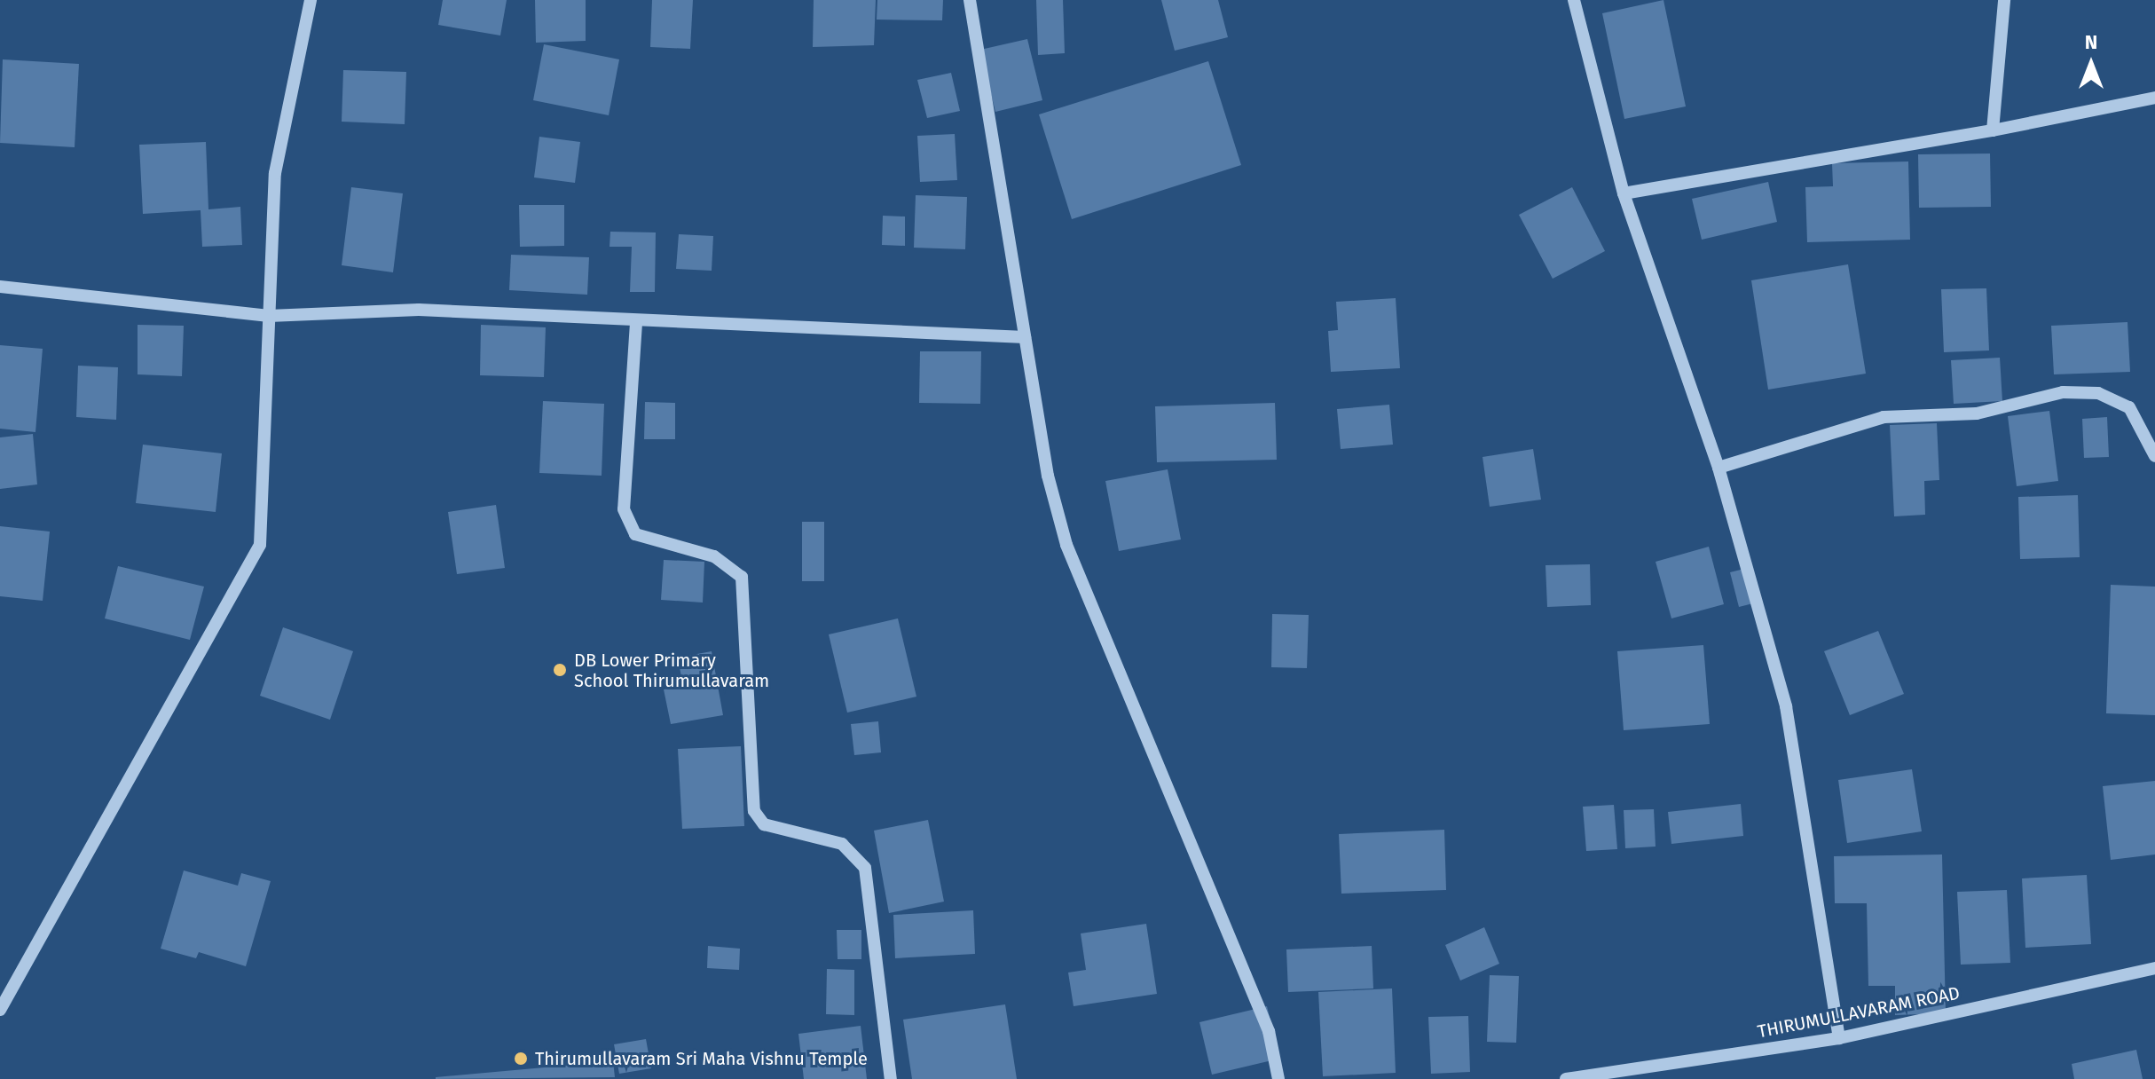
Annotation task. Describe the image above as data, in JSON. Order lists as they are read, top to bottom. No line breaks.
{"streets":{"street":["THIRUMULLAVARAM ROAD"]},"places":["DB Lower Primary School Thirumullavaram","Thirumullavaram Sri Maha Vishnu Temple"],"north":"top"}
